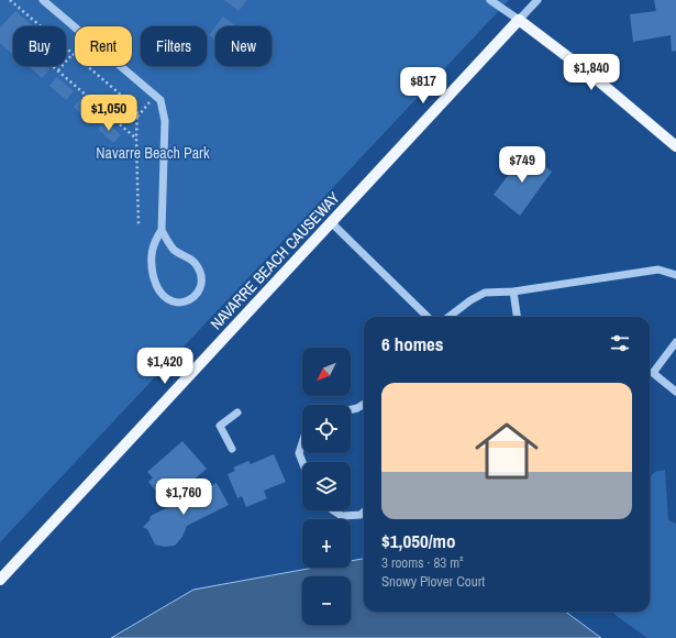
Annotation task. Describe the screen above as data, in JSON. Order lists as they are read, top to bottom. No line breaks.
{"streets":{"main road":["NAVARRE BEACH CAUSEWAY"]},"parks":["Navarre Beach Park"],"north":"bottom left","page":{"chip":["Buy","Rent","Filters","New"],"price":["$1,840","$817","$1,050","$749","$1,420","$1,760"],"heading":"6 homes","map_buttons":["+","−"],"list":[{"name":"$1,050/mo","note":"3 rooms · 83 m² · Snowy Plover Court"}]}}
